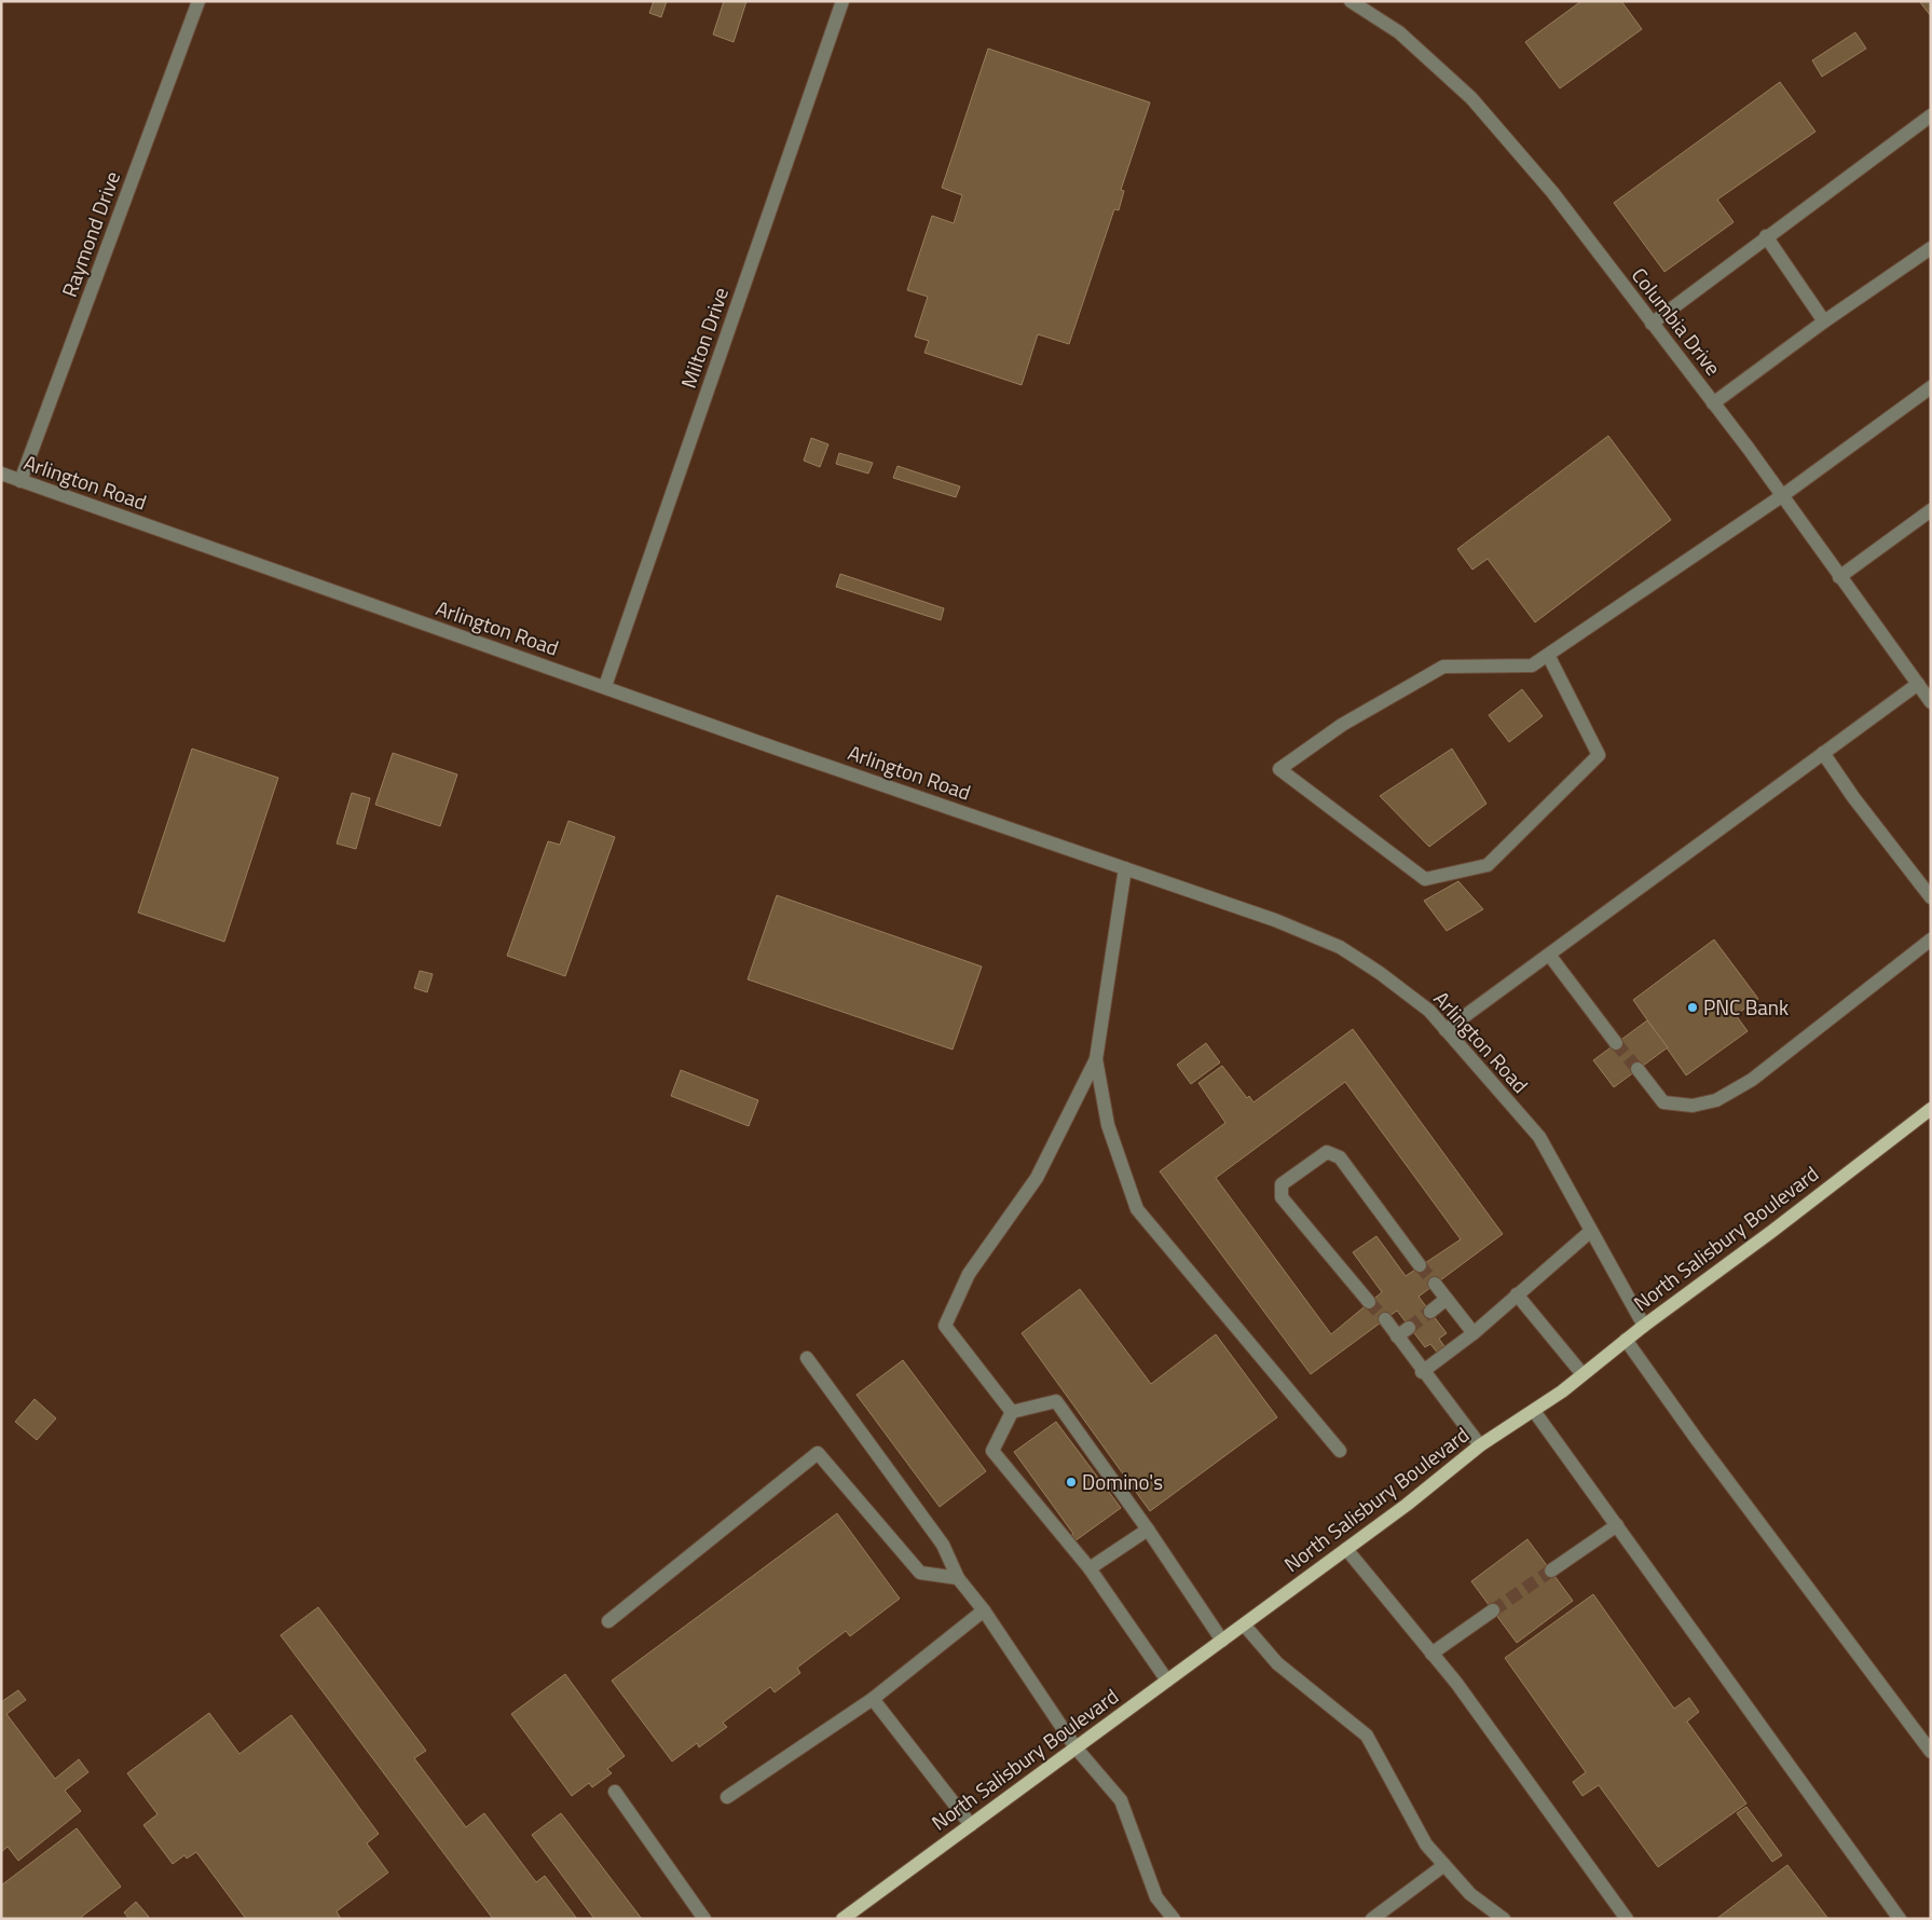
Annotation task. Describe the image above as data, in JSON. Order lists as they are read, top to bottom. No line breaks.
{"streets":{"main road":["North Salisbury Boulevard"],"street":["Raymond Drive","Columbia Drive","Milton Drive","Arlington Road"]},"crossings":[["Raymond Drive","Arlington Road"],["Milton Drive","Arlington Road"],["Arlington Road","North Salisbury Boulevard"]],"places":["PNC Bank","Domino's"]}
